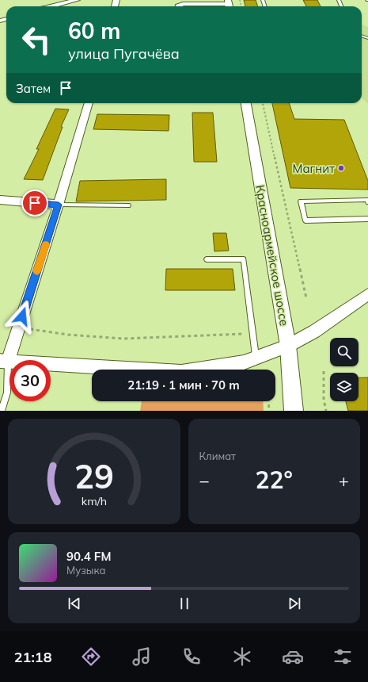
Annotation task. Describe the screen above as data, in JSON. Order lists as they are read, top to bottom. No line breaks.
{"streets":{"street":["Красноармейское шоссе"]},"places":["Магнит"],"page":{"turn":["60 m","улица Пугачёва"],"then":"Затем","limit":"30","trip":"21:19 · 1 мин · 70 m","tile":"Климат","heat":["−","22°","+"],"song":["90.4 FM","Музыка"],"tabs":"21:18","gauge":["29","km/h"]}}
